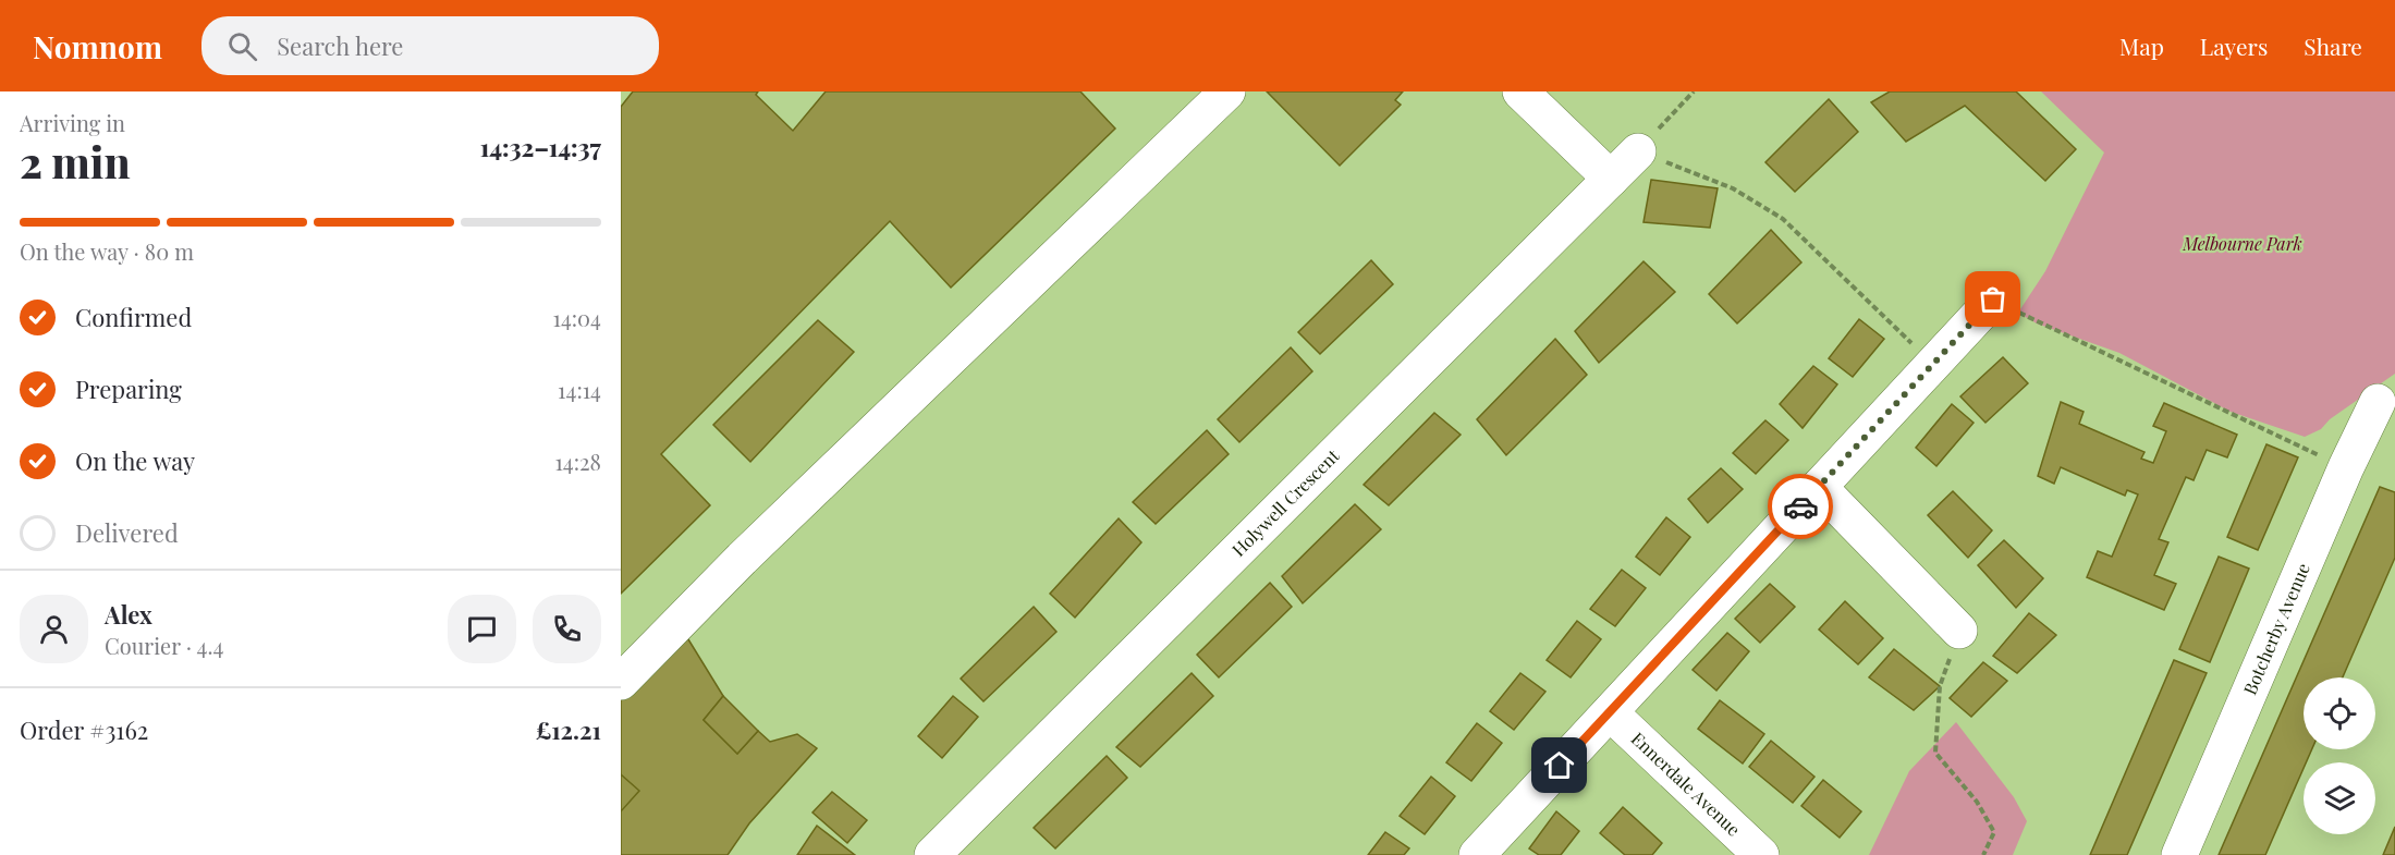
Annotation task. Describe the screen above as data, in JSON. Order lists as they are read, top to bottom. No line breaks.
{"streets":{"street":["Holywell Crescent","Botcherby Avenue","Ennerdale Avenue"]},"parks":["Melbourne Park"],"page":{"header":"Nomnom","search":"Search here","nav":["Map","Layers","Share"],"heading":["2 min","Arriving in","14:32–14:37"],"panel":["Alex","Courier · 4.4","Order #3162","£12.21"],"bar":"On the way · 80 m","list":[["Confirmed","14:04"],["Preparing","14:14"],["On the way","14:28"],"Delivered"]}}
